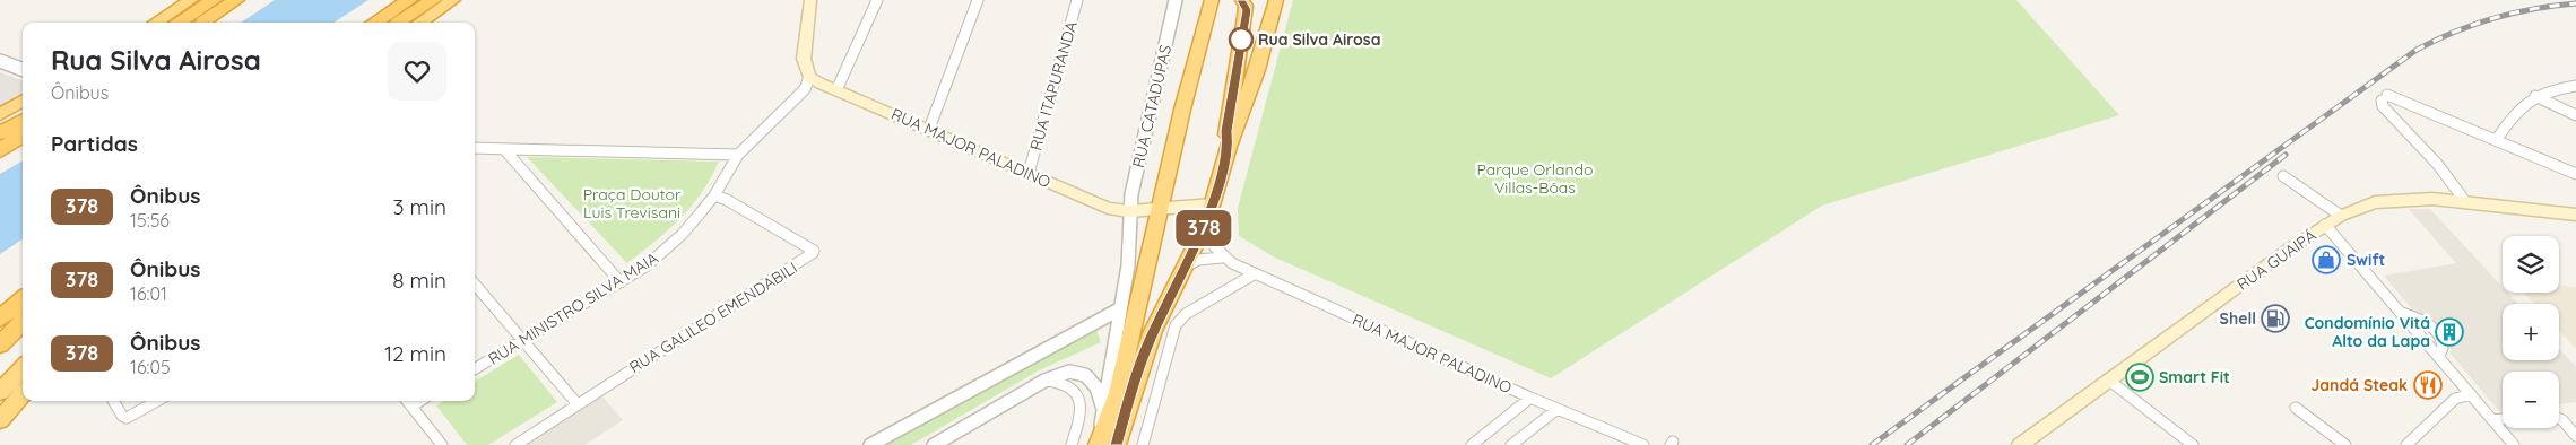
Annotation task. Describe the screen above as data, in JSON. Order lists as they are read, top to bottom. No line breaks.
{"streets":{"main road":["RUA MAJOR PALADINO","RUA GUAIPÁ"],"street":["RUA ITAPURANDA","RUA CATADUPAS","RUA MINISTRO SILVA MAIA","RUA GALILEO EMENDABILI"]},"crossings":[["RUA ITAPURANDA","RUA MAJOR PALADINO"],["RUA CATADUPAS","RUA MAJOR PALADINO"],["RUA MAJOR PALADINO","RUA MINISTRO SILVA MAIA"],["RUA MINISTRO SILVA MAIA","RUA GALILEO EMENDABILI"]],"parks":["Parque Orlando Villas-Bôas","Praça Doutor Luis Trevisani"],"places":{"other":["Rua Silva Airosa"],"shop":["Swift"],"fuel station":["Shell"],"building":["Condomínio Vitá Alto da Lapa"],"sports":["Smart Fit"],"restaurant":["Jandá Steak"]},"lines":["bus line 378"],"page":{"on_map":"378","heading":[["Rua Silva Airosa","Ônibus"],"Partidas"],"list":[{"mark":"378","name":"Ônibus","note":"15:56","value":"3 min"},{"mark":"378","name":"Ônibus","note":"16:01","value":"8 min"},{"mark":"378","name":"Ônibus","note":"16:05","value":"12 min"}],"map_buttons":["+","−"]}}
